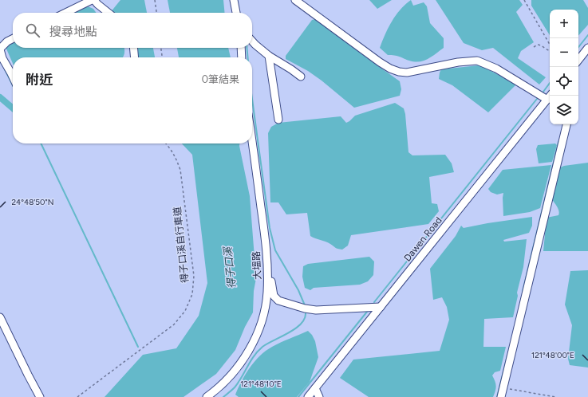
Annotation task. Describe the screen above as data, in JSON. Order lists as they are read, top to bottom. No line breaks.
{"streets":{"street":["Dawen Road","大塭路"],"path":["得子口溪自行車道"]},"water":["得子口溪"],"page":{"map_buttons":["+","−"],"search":"搜尋地點","heading":["附近","0筆結果"]},"coordinates":["24°48'50\"N","121°48'00\"E","121°48'10\"E"]}
